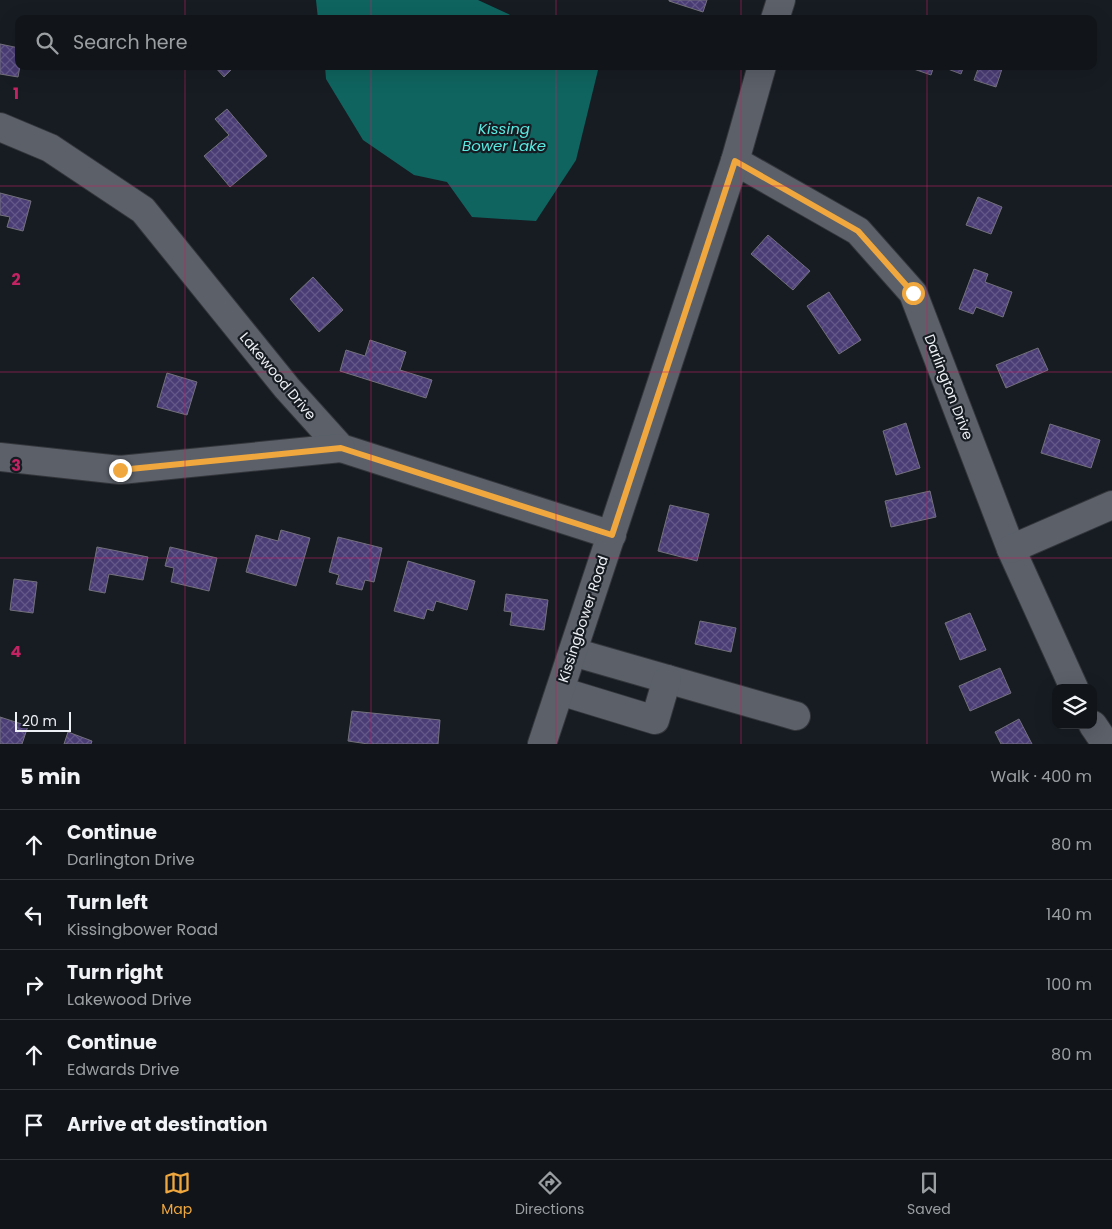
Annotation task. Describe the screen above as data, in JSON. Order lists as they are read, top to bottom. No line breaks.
{"streets":{"street":["Lakewood Drive","Darlington Drive","Kissingbower Road"]},"crossings":[["Darlington Drive","Kissingbower Road"]],"water":["Kissing Bower Lake"],"scale_bar":"20 m","page":{"search":"Search here","scale":"20 m","heading":["5 min","Walk · 400 m"],"list":[["Continue","Darlington Drive","80 m"],["Turn left","Kissingbower Road","140 m"],["Turn right","Lakewood Drive","100 m"],["Continue","Edwards Drive","80 m"],"Arrive at destination"],"nav":["Map","Directions","Saved"]},"grid":{"rows":["1","2","3","4"]}}
